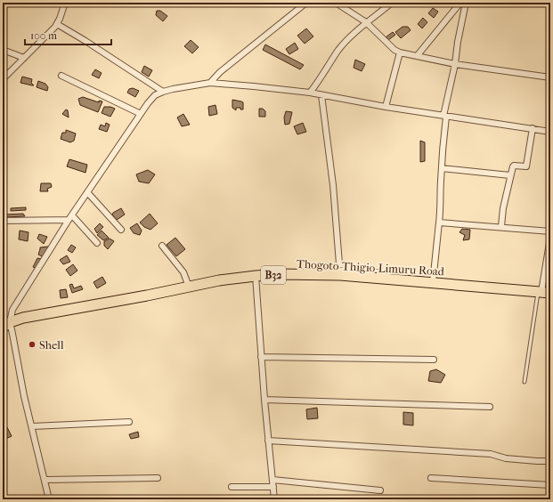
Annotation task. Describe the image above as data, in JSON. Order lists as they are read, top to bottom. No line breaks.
{"streets":{"highway":["Thogoto-Thigio-Limuru Road","B32"]},"places":["Shell"],"scale_bar":"100 m"}
